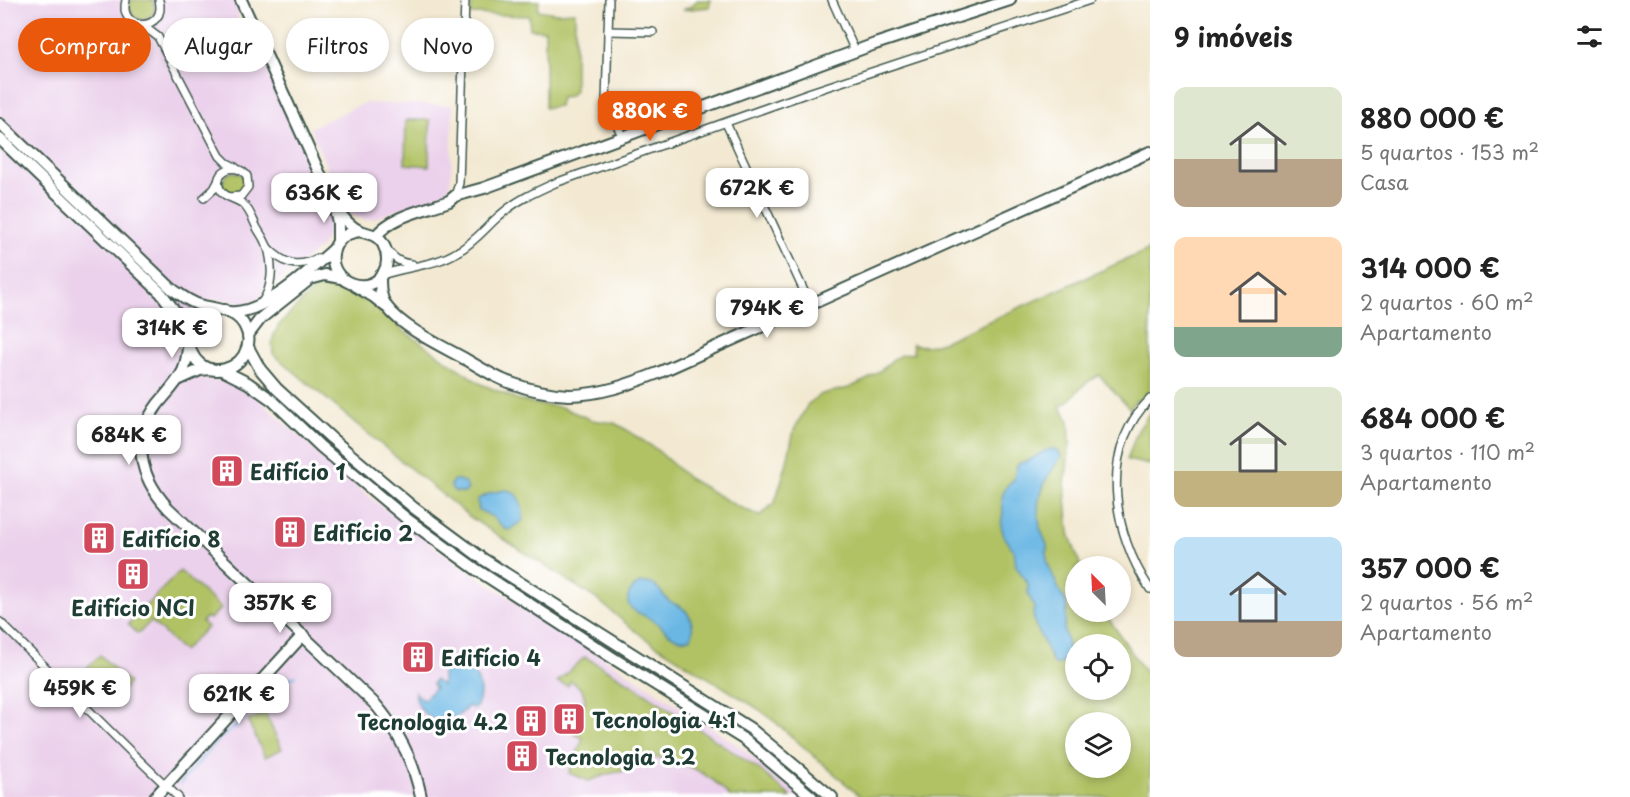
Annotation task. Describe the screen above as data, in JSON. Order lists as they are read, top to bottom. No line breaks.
{"places":{"building":["Edifício 1","Edifício 2","Edifício 8","Edifício NCI","Edifício 4","Tecnologia 4.1","Tecnologia 4.2","Tecnologia 3.2"]},"north":"top left","page":{"heading":"9 imóveis","chip":["Comprar","Alugar","Filtros","Novo"],"list":[{"name":"880 000 €","note":"5 quartos · 153 m² · Casa"},{"name":"314 000 €","note":"2 quartos · 60 m² · Apartamento"},{"name":"684 000 €","note":"3 quartos · 110 m² · Apartamento"},{"name":"357 000 €","note":"2 quartos · 56 m² · Apartamento"}],"price":["880K €","672K €","636K €","794K €","314K €","684K €","357K €","459K €","621K €"]}}
